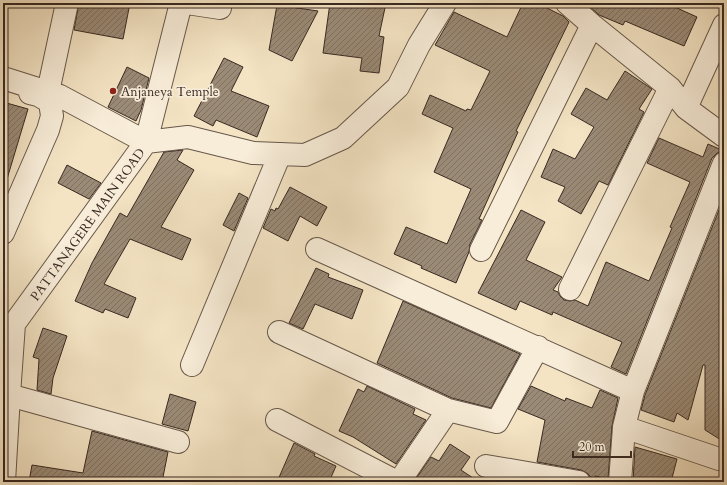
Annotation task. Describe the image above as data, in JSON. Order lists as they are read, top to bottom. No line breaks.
{"streets":{"street":["PATTANAGERE MAIN ROAD"]},"places":["Anjaneya Temple"],"scale_bar":"20 m"}
